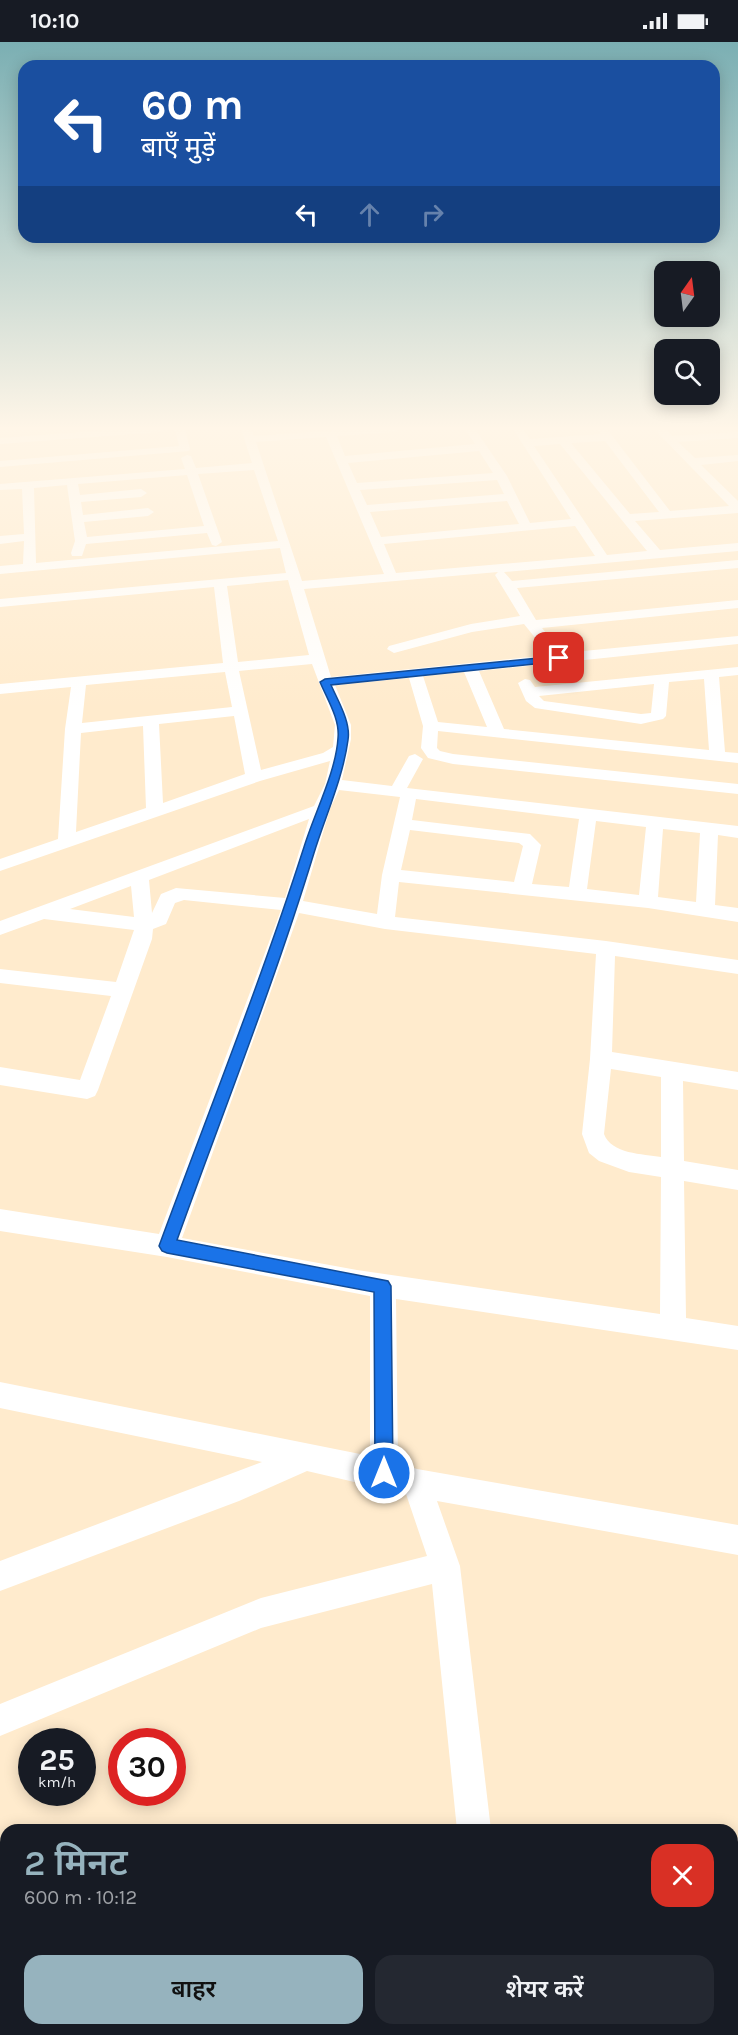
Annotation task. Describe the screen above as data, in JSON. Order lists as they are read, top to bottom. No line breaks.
{"north":"top","page":{"status":"10:10","turn":["60 m","बाएँ मुड़ें"],"speed":"25 km/h","limit":"30","heading":["2 मिनट","600 m · 10:12"],"buttons":["बाहर","शेयर करें"]}}
